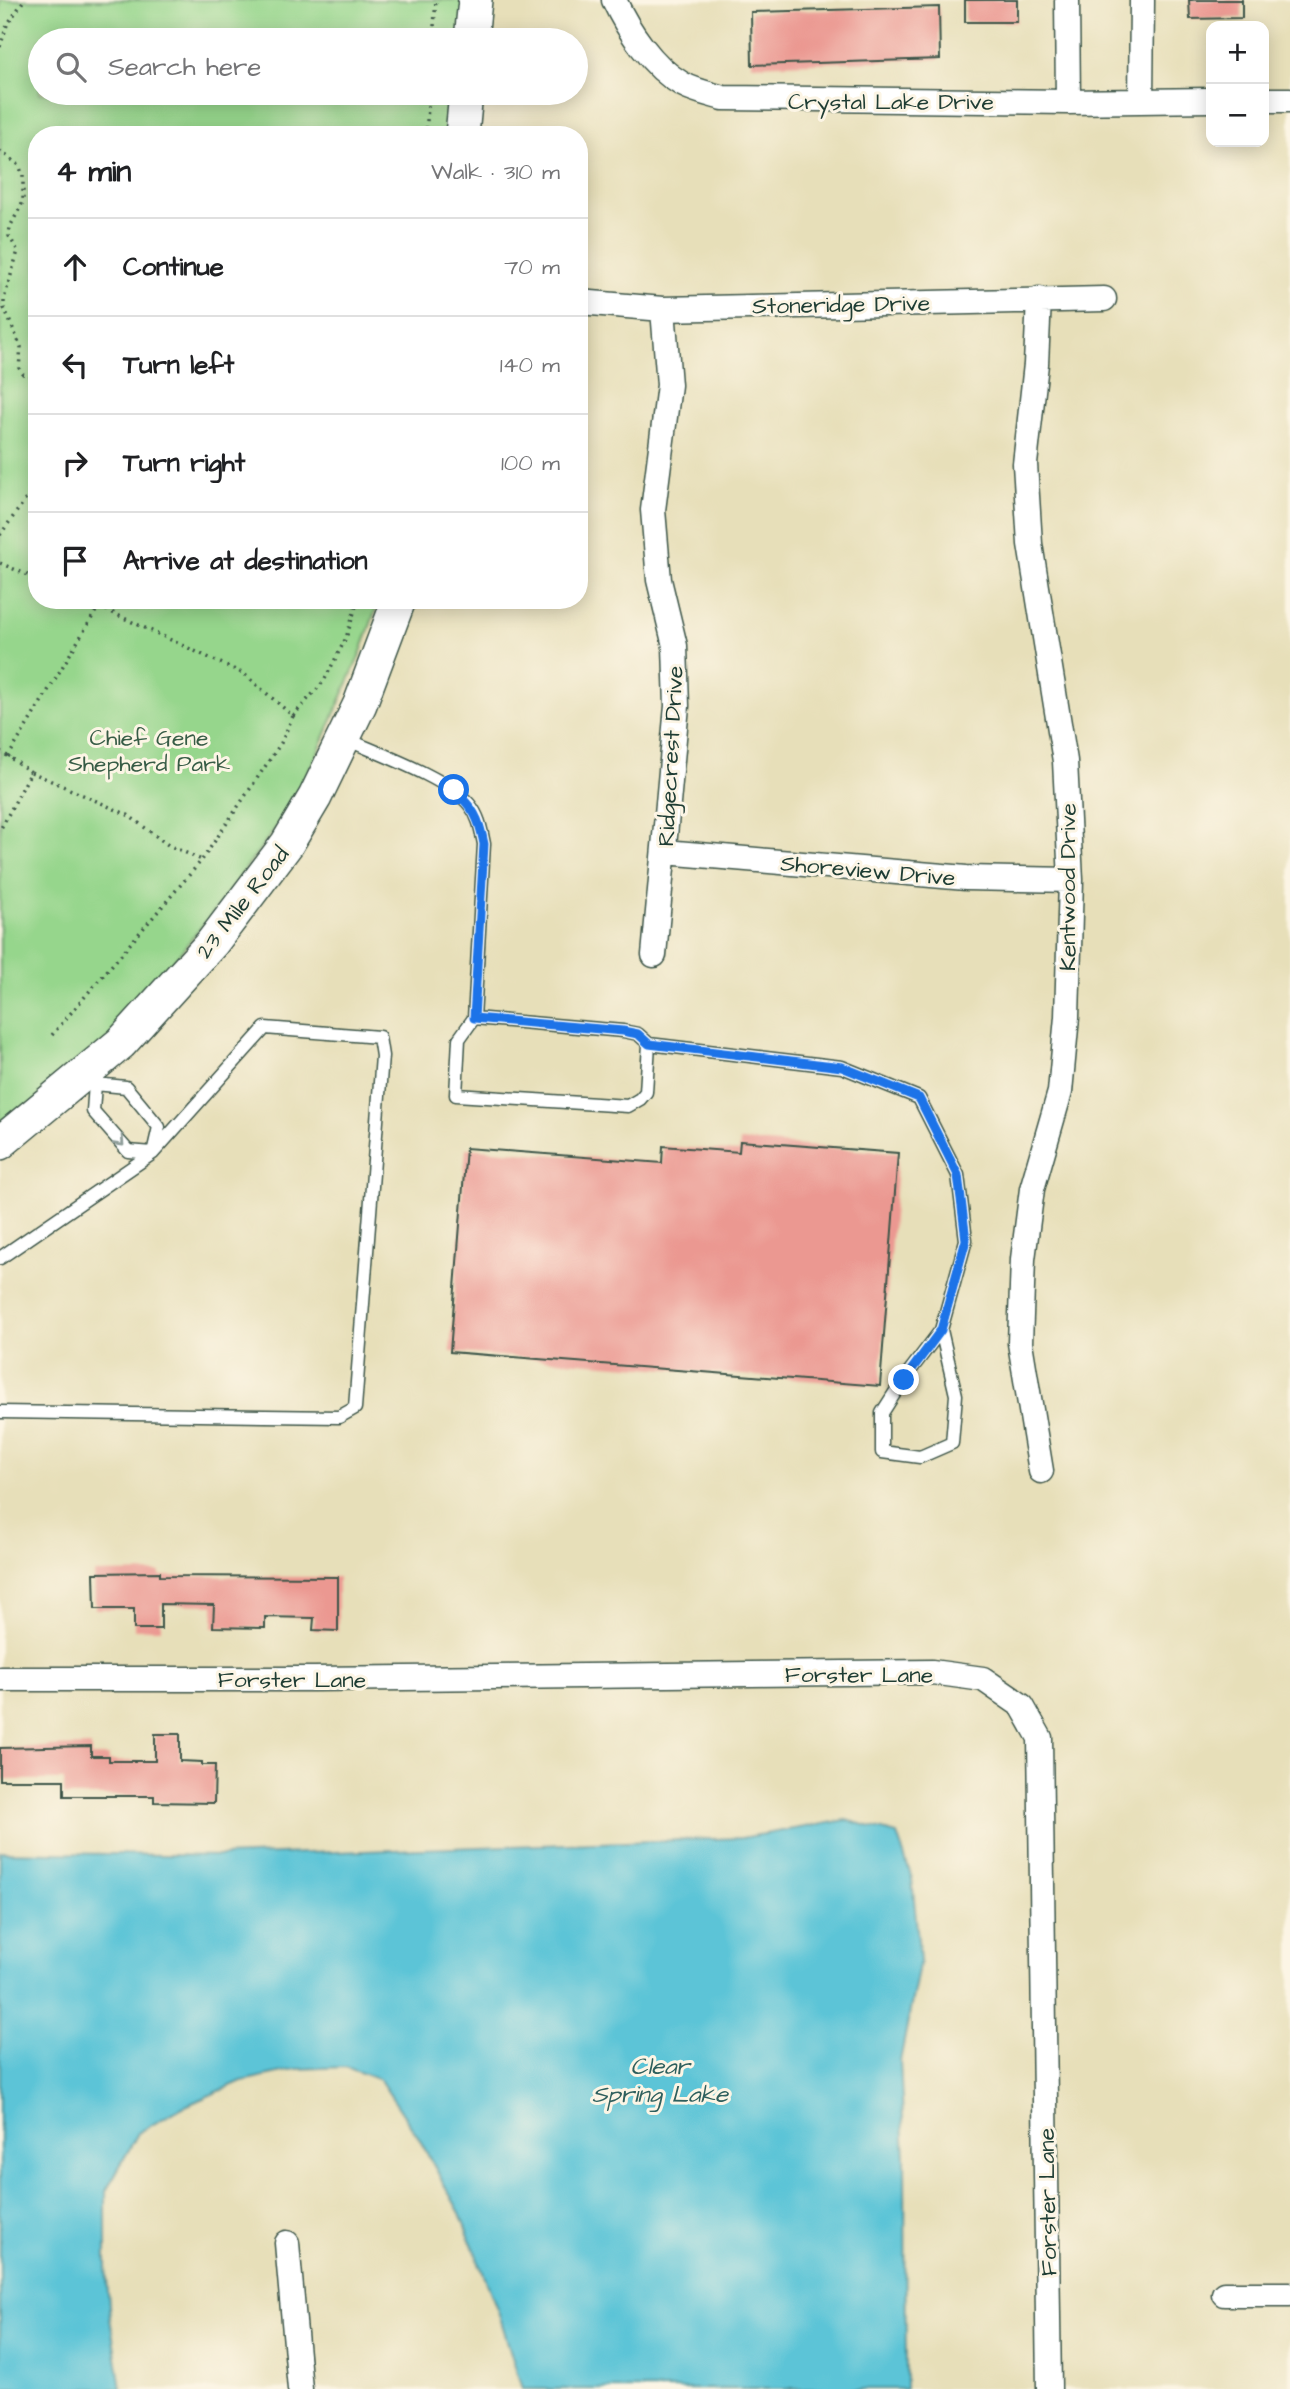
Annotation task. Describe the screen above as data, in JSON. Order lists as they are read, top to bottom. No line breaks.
{"streets":{"main road":["23 Mile Road"],"street":["Crystal Lake Drive","Stoneridge Drive","Ridgecrest Drive","Shoreview Drive","Kentwood Drive","Forster Lane"]},"crossings":[["Stoneridge Drive","Ridgecrest Drive"],["Stoneridge Drive","Kentwood Drive"],["Ridgecrest Drive","Shoreview Drive"],["Shoreview Drive","Kentwood Drive"]],"water":["Clear Spring Lake"],"parks":["Chief Gene Shepherd Park"],"page":{"map_buttons":["+","−"],"search":"Search here","heading":["4 min","Walk · 310 m"],"list":[["Continue","70 m"],["Turn left","140 m"],["Turn right","100 m"],"Arrive at destination"]}}
